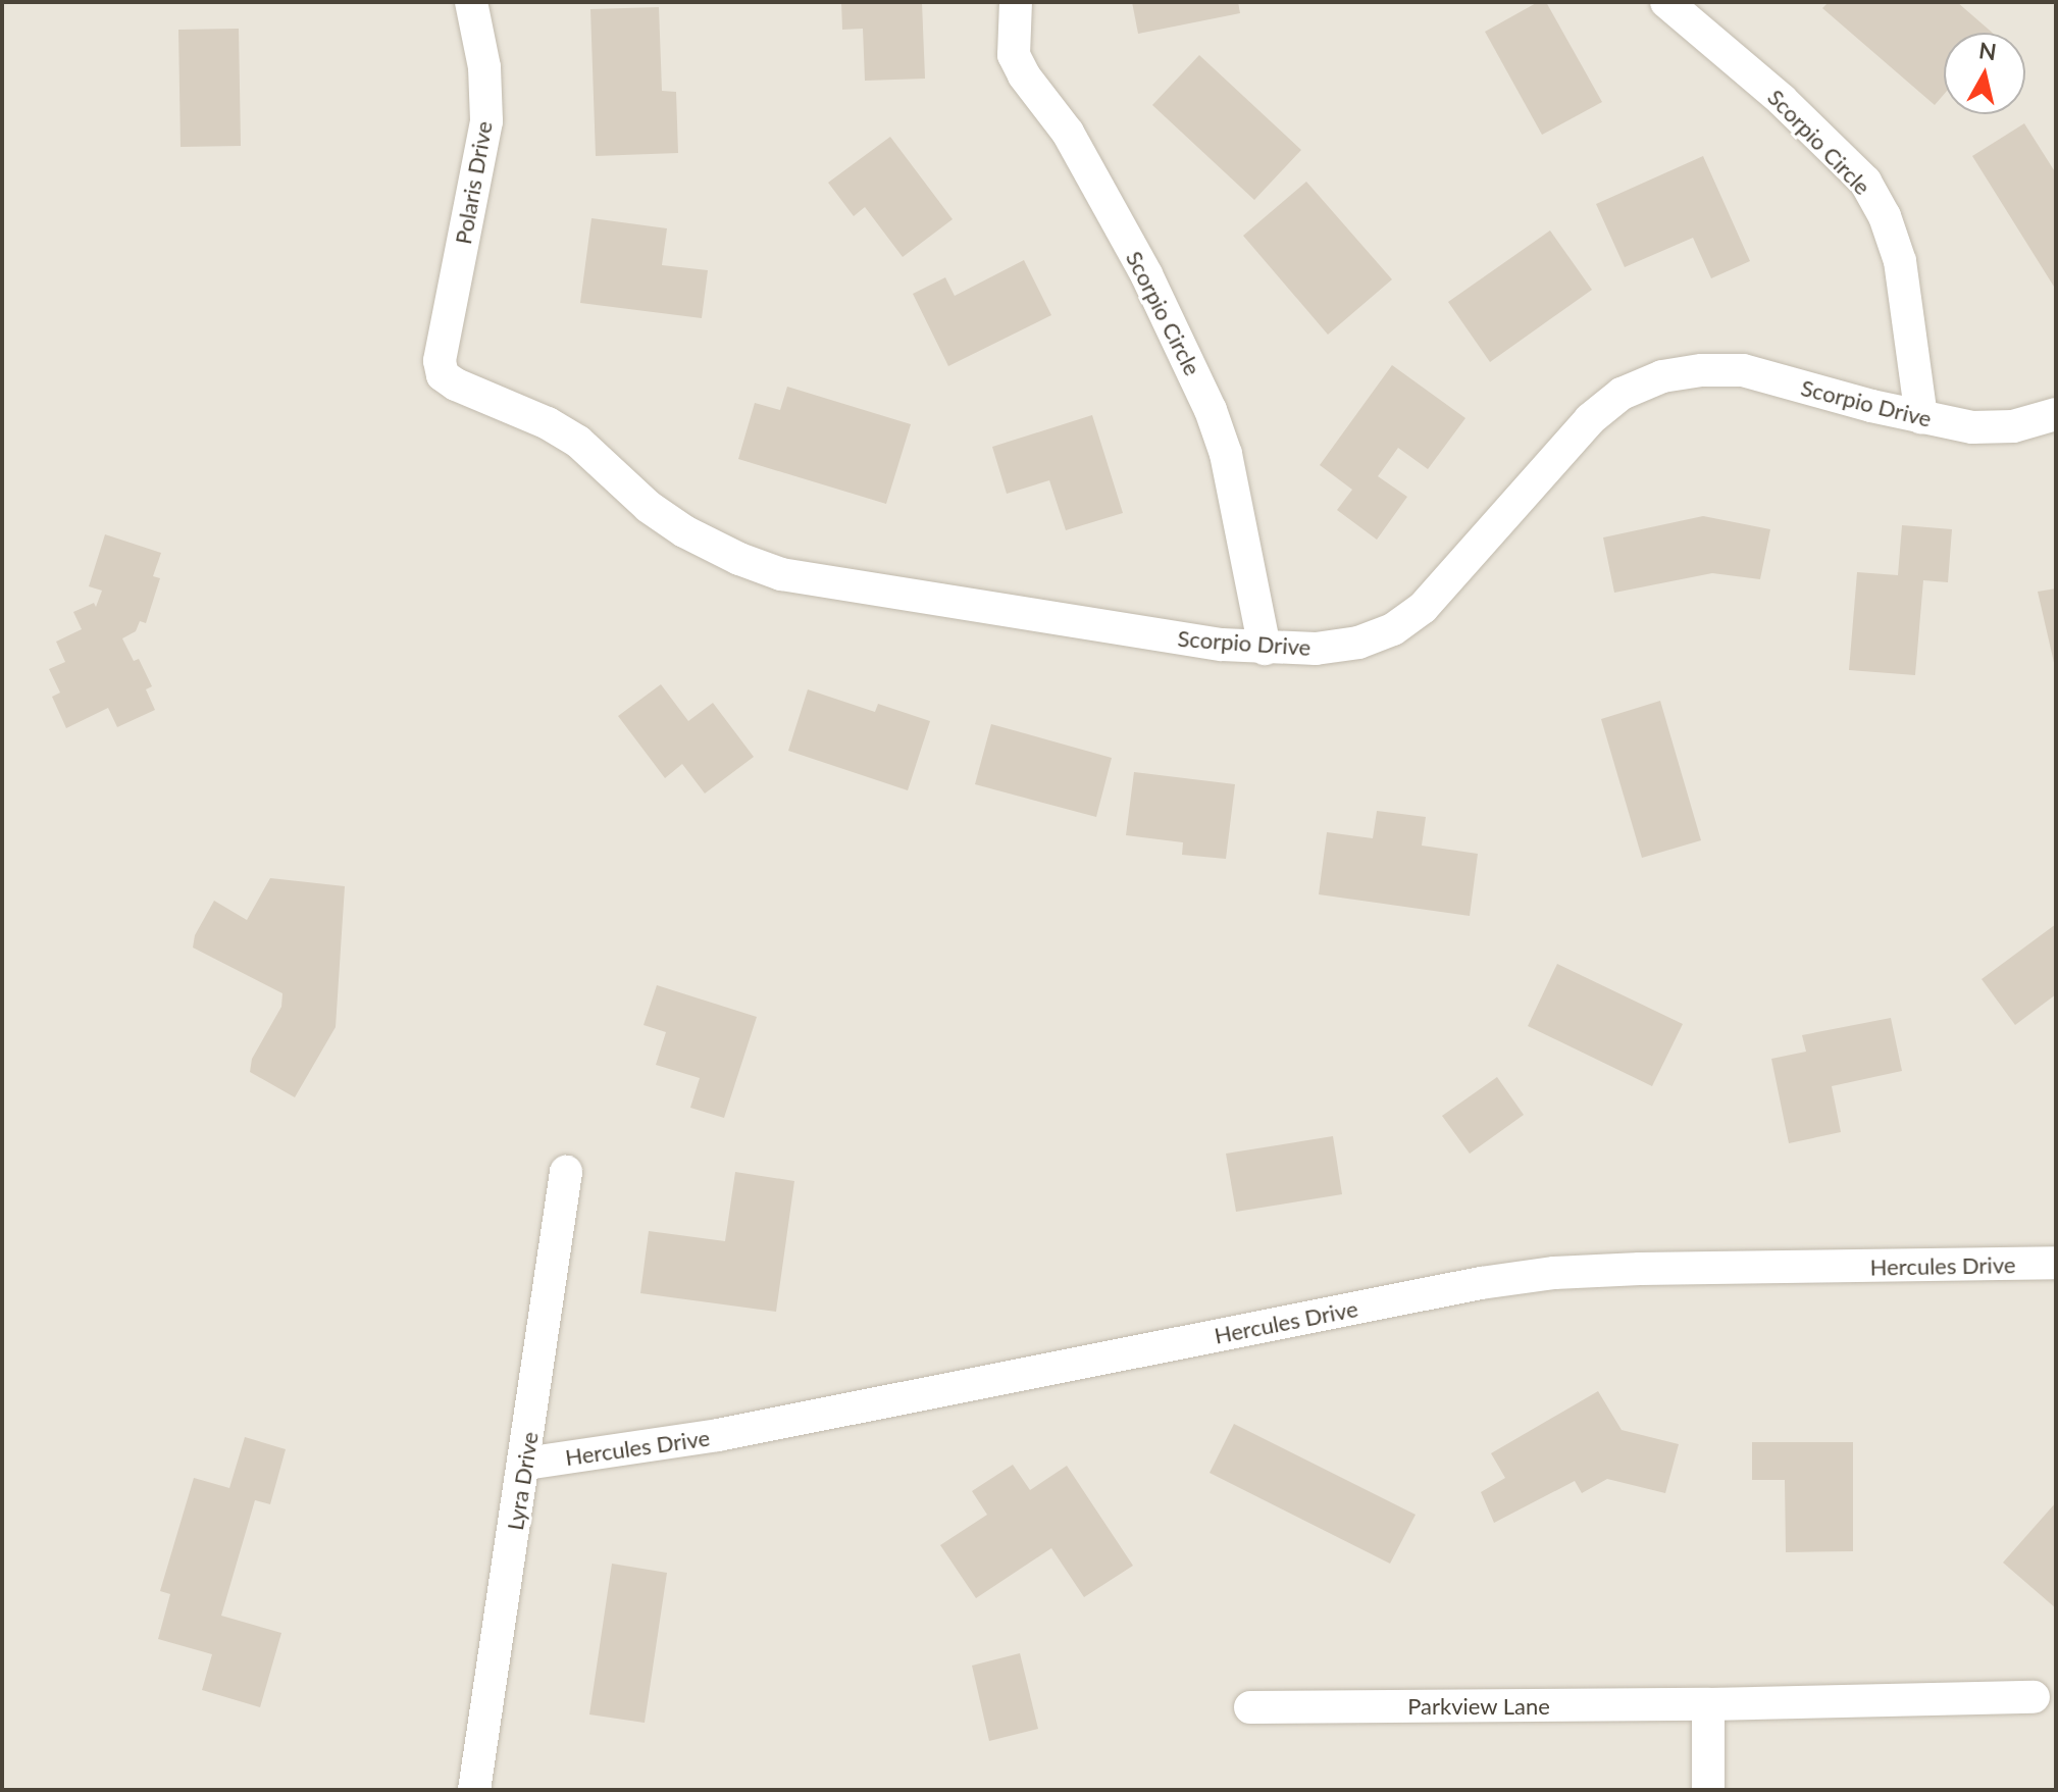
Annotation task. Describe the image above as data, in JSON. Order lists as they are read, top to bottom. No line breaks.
{"streets":{"street":["Scorpio Circle","Polaris Drive","Scorpio Drive","Hercules Drive","Lyra Drive","Parkview Lane"]},"crossings":[["Scorpio Circle","Scorpio Drive"],["Polaris Drive","Scorpio Drive"],["Hercules Drive","Lyra Drive"]],"north":"top"}
